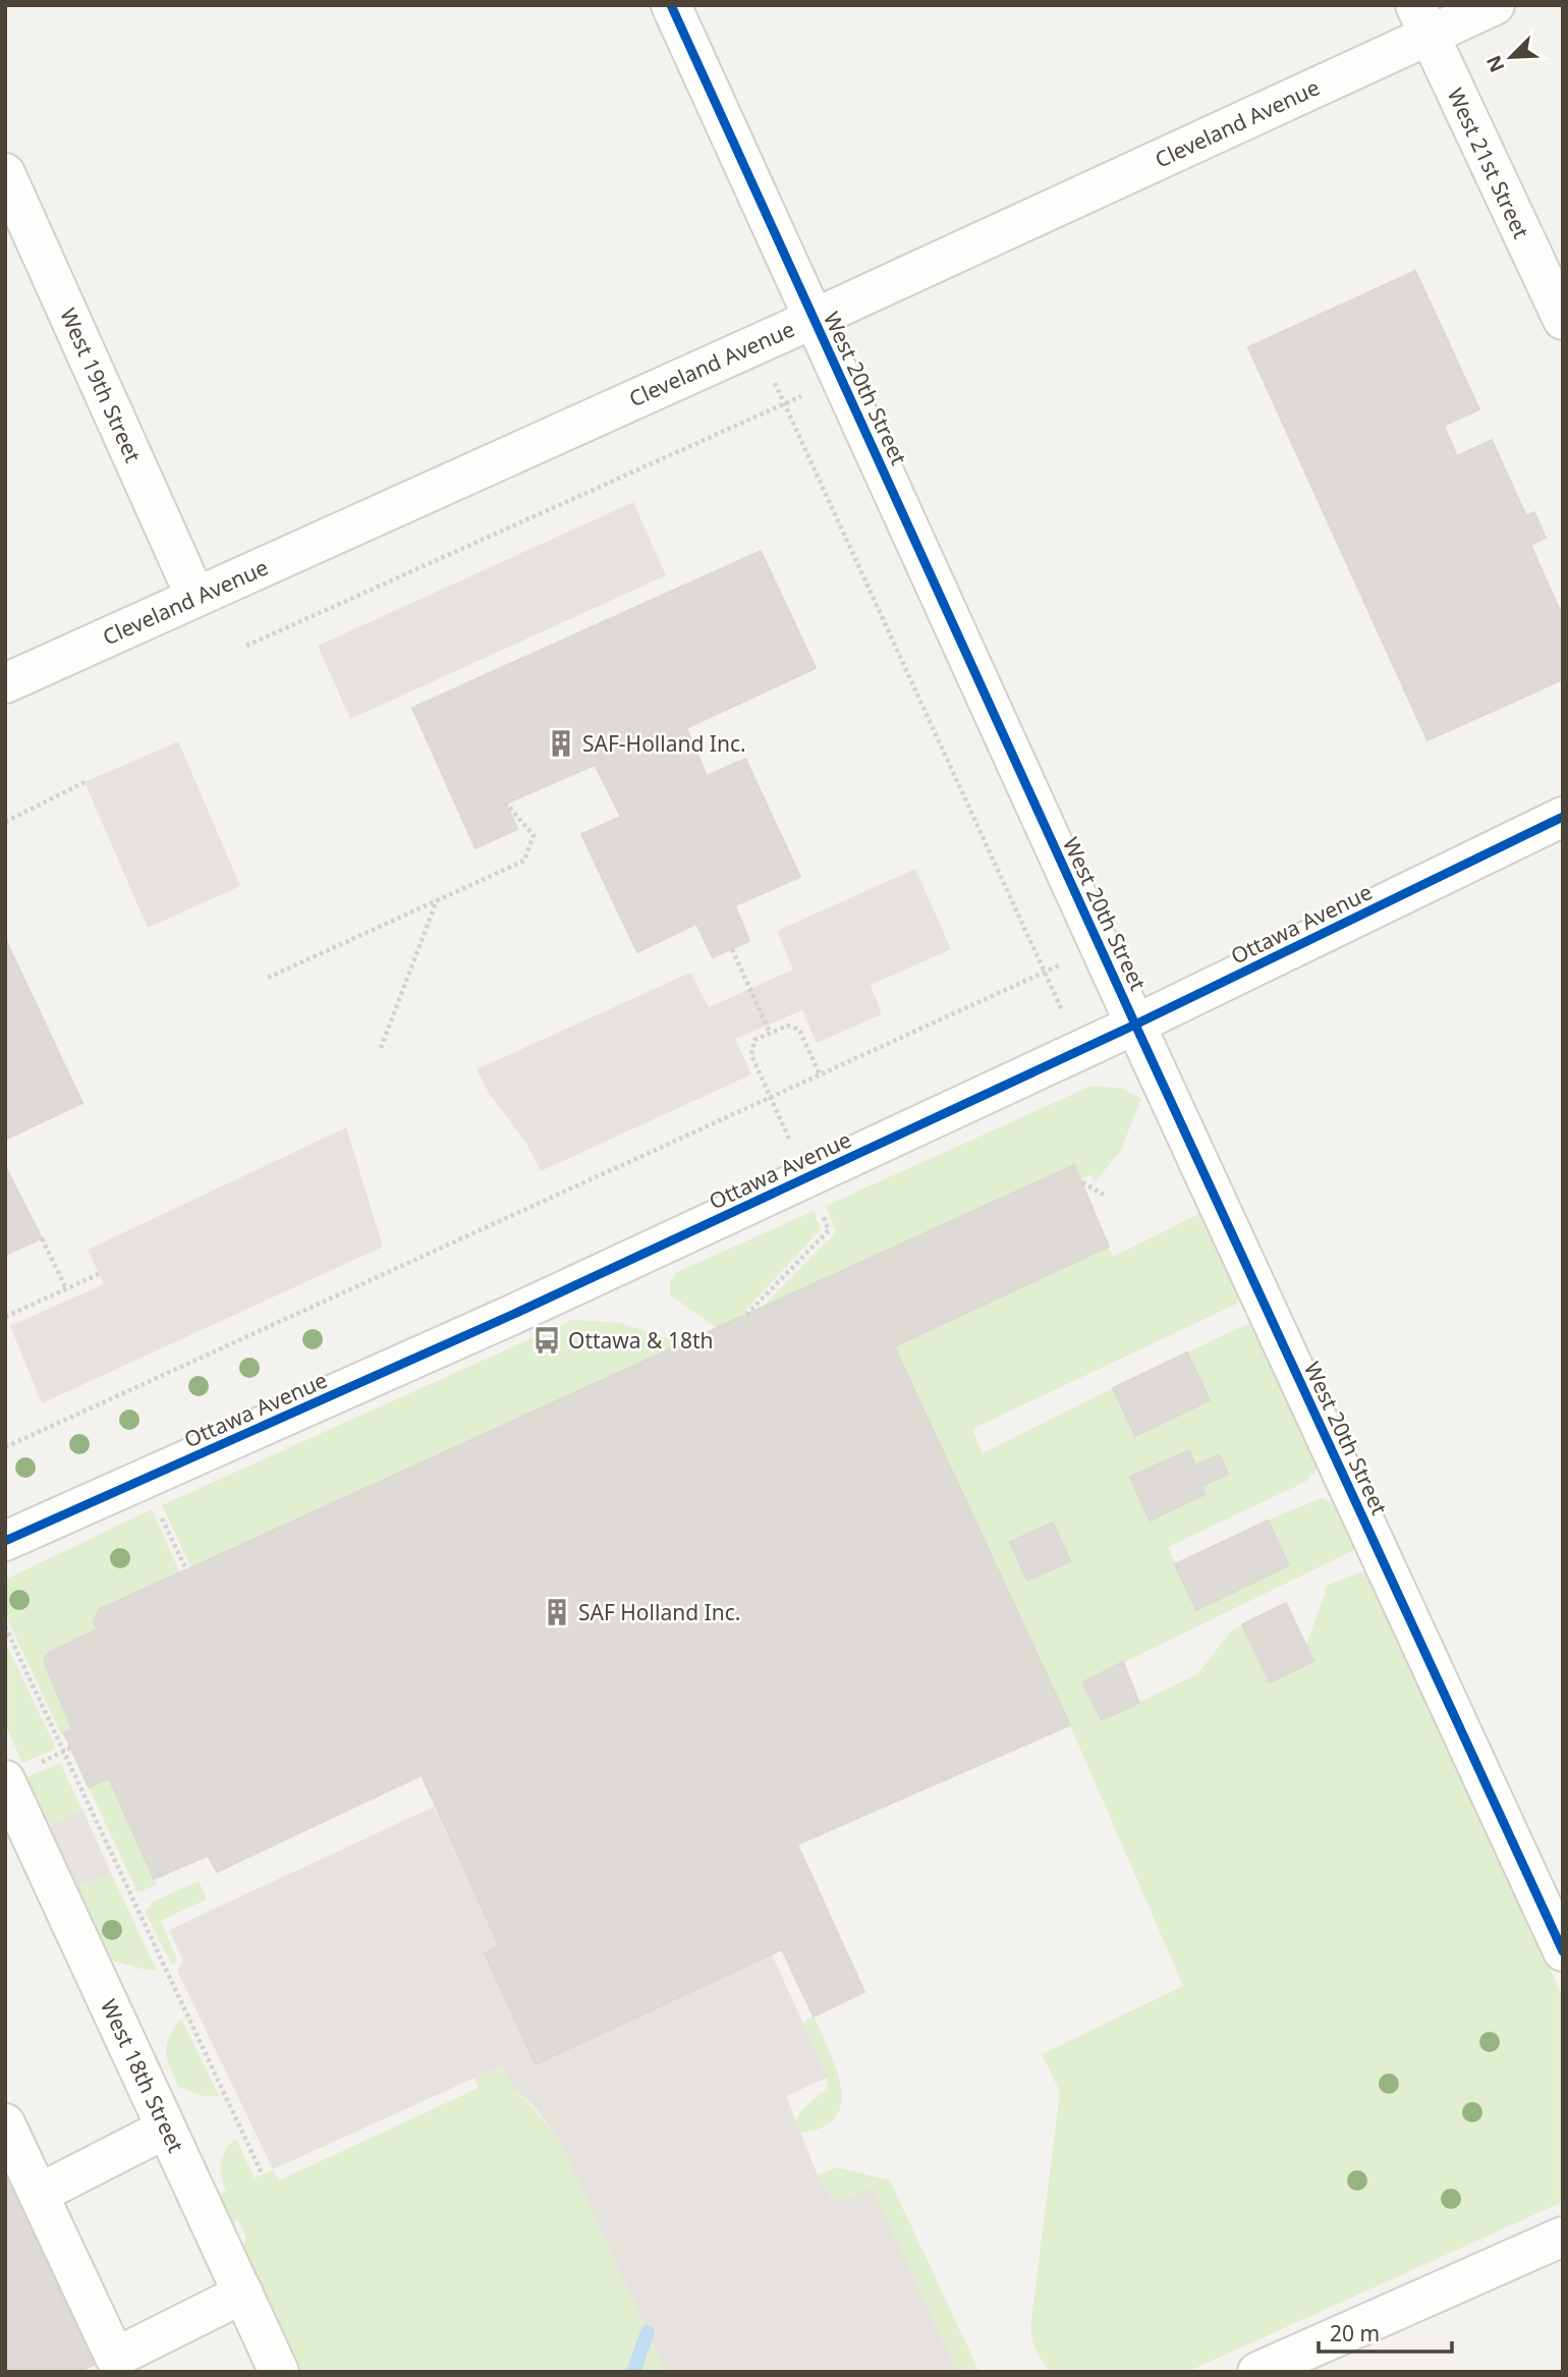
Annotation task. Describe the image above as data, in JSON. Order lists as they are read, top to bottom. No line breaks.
{"streets":{"street":["Cleveland Avenue","West 21st Street","West 19th Street","West 20th Street","Ottawa Avenue","West 18th Street"]},"crossings":[["Cleveland Avenue","West 21st Street"],["Cleveland Avenue","West 19th Street"],["Cleveland Avenue","West 20th Street"],["West 20th Street","Ottawa Avenue"]],"places":{"building":["SAF-Holland Inc.","SAF Holland Inc."],"bus stop":["Ottawa & 18th"]},"scale_bar":"20 m","north":"bottom left"}
